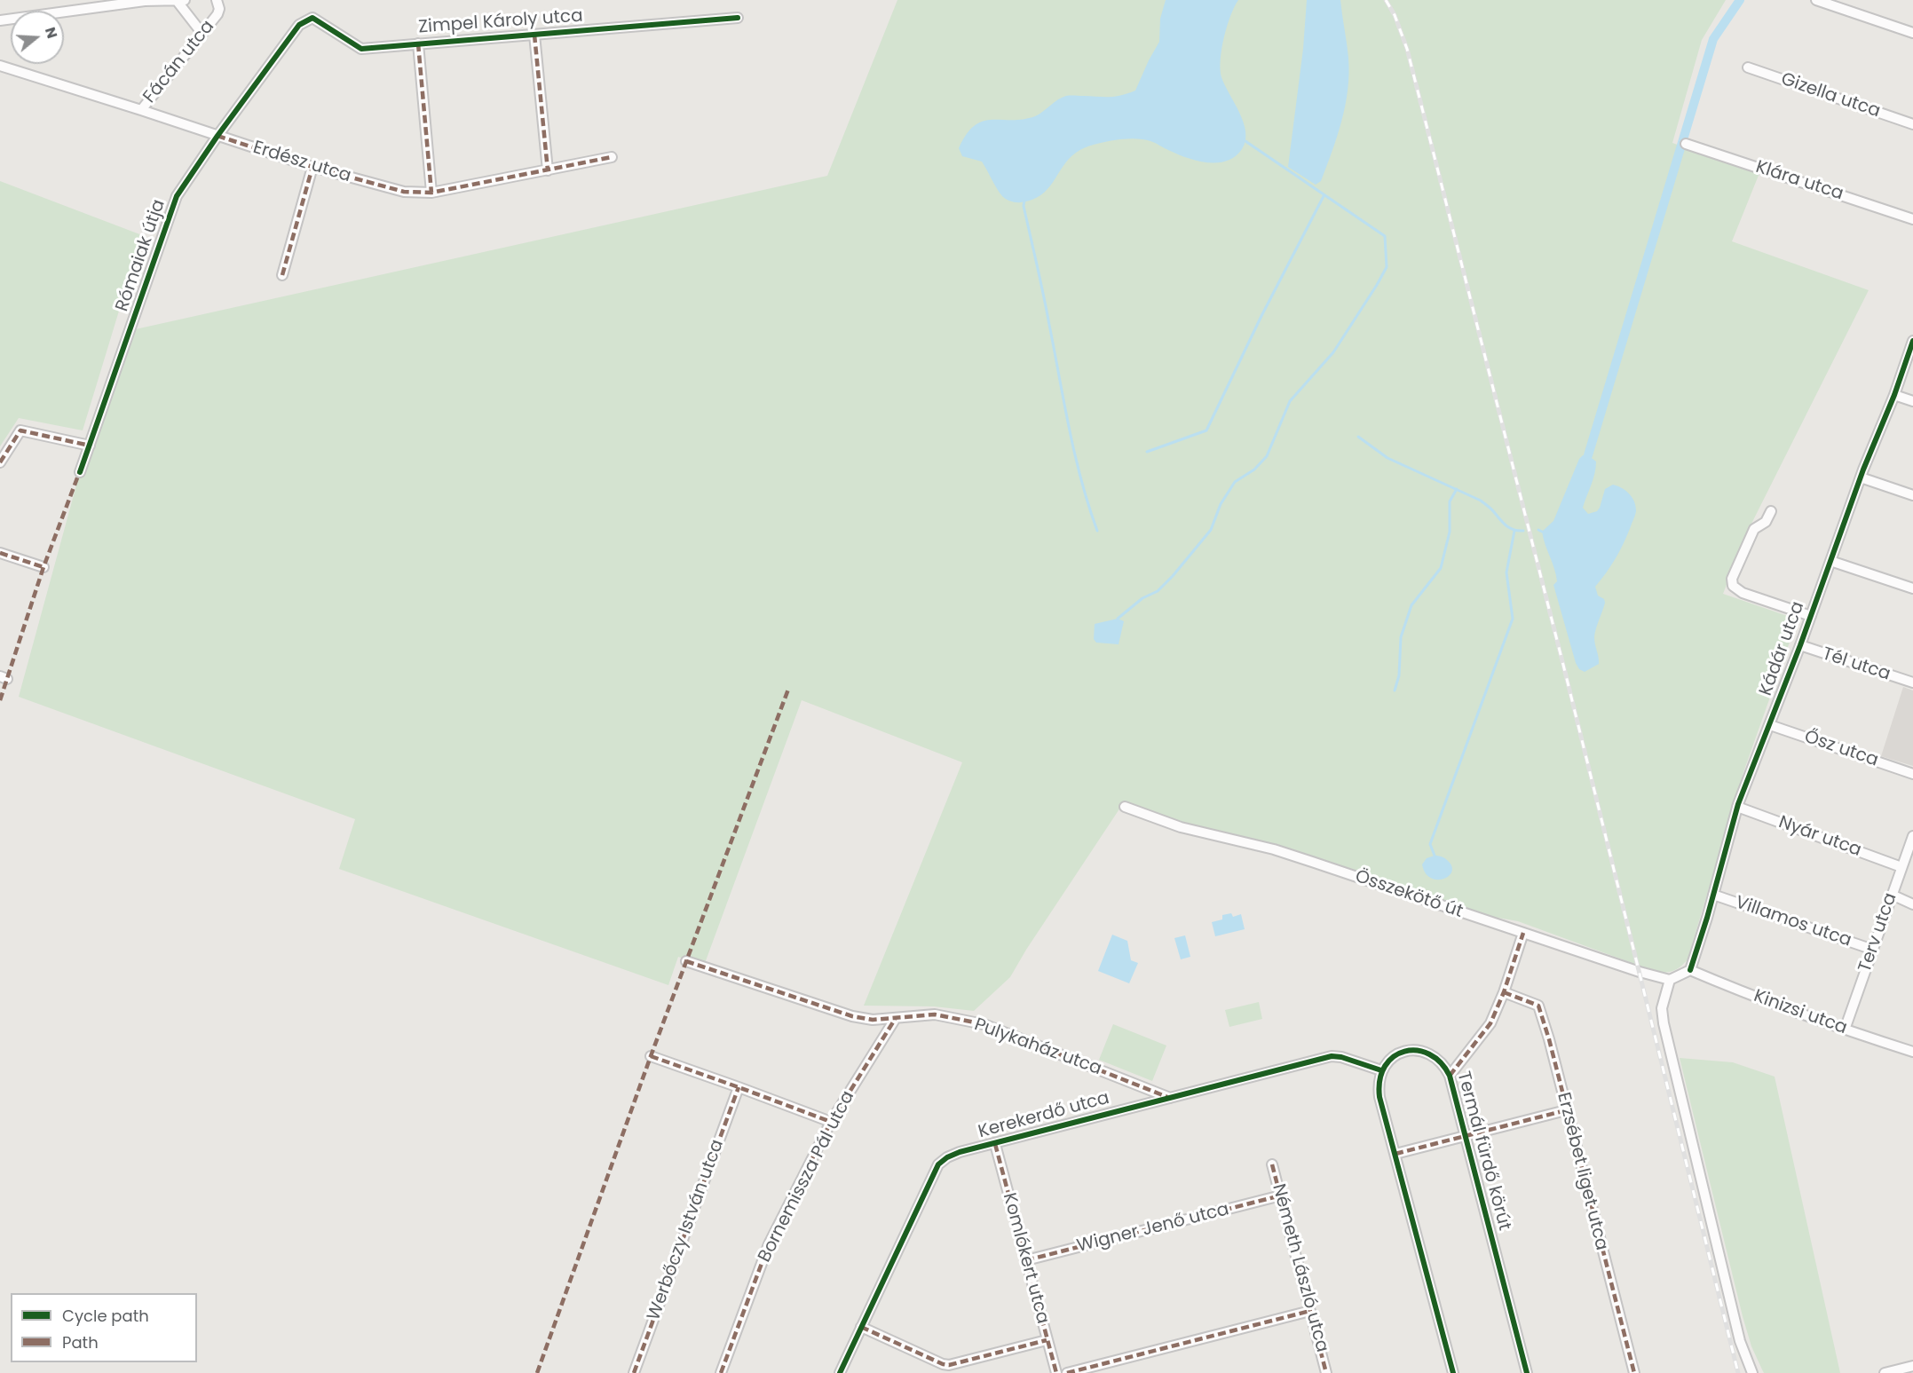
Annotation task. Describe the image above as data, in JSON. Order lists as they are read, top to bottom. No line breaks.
{"streets":{"street":["Zimpel Károly utca","Fácán utca","Gizella utca","Erdész utca","Klára utca","Rómaiak útja","Kádár utca","Tél utca","Ősz utca","Nyár utca","Összekötő út","Villamos utca","Terv utca","Kinizsi utca","Pulykaház utca","Kerekerdő utca","Termál fürdő körút","Erzsébet liget utca","Bornemissza Pál utca","Wigner Jenő utca","Werbőczy István utca","Komlókert utca","Németh László utca"]},"crossings":[["Zimpel Károly utca","Rómaiak útja"],["Fácán utca","Erdész utca"],["Erdész utca","Rómaiak útja"],["Kádár utca","Tél utca"],["Kádár utca","Ősz utca"],["Kádár utca","Nyár utca"],["Kádár utca","Villamos utca"],["Kádár utca","Kinizsi utca"],["Nyár utca","Terv utca"],["Villamos utca","Terv utca"],["Terv utca","Kinizsi utca"],["Pulykaház utca","Kerekerdő utca"],["Pulykaház utca","Bornemissza Pál utca"],["Kerekerdő utca","Termál fürdő körút"],["Kerekerdő utca","Komlókert utca"],["Wigner Jenő utca","Komlókert utca"],["Wigner Jenő utca","Németh László utca"]],"legend":["Cycle path","Path"],"north":"right"}
